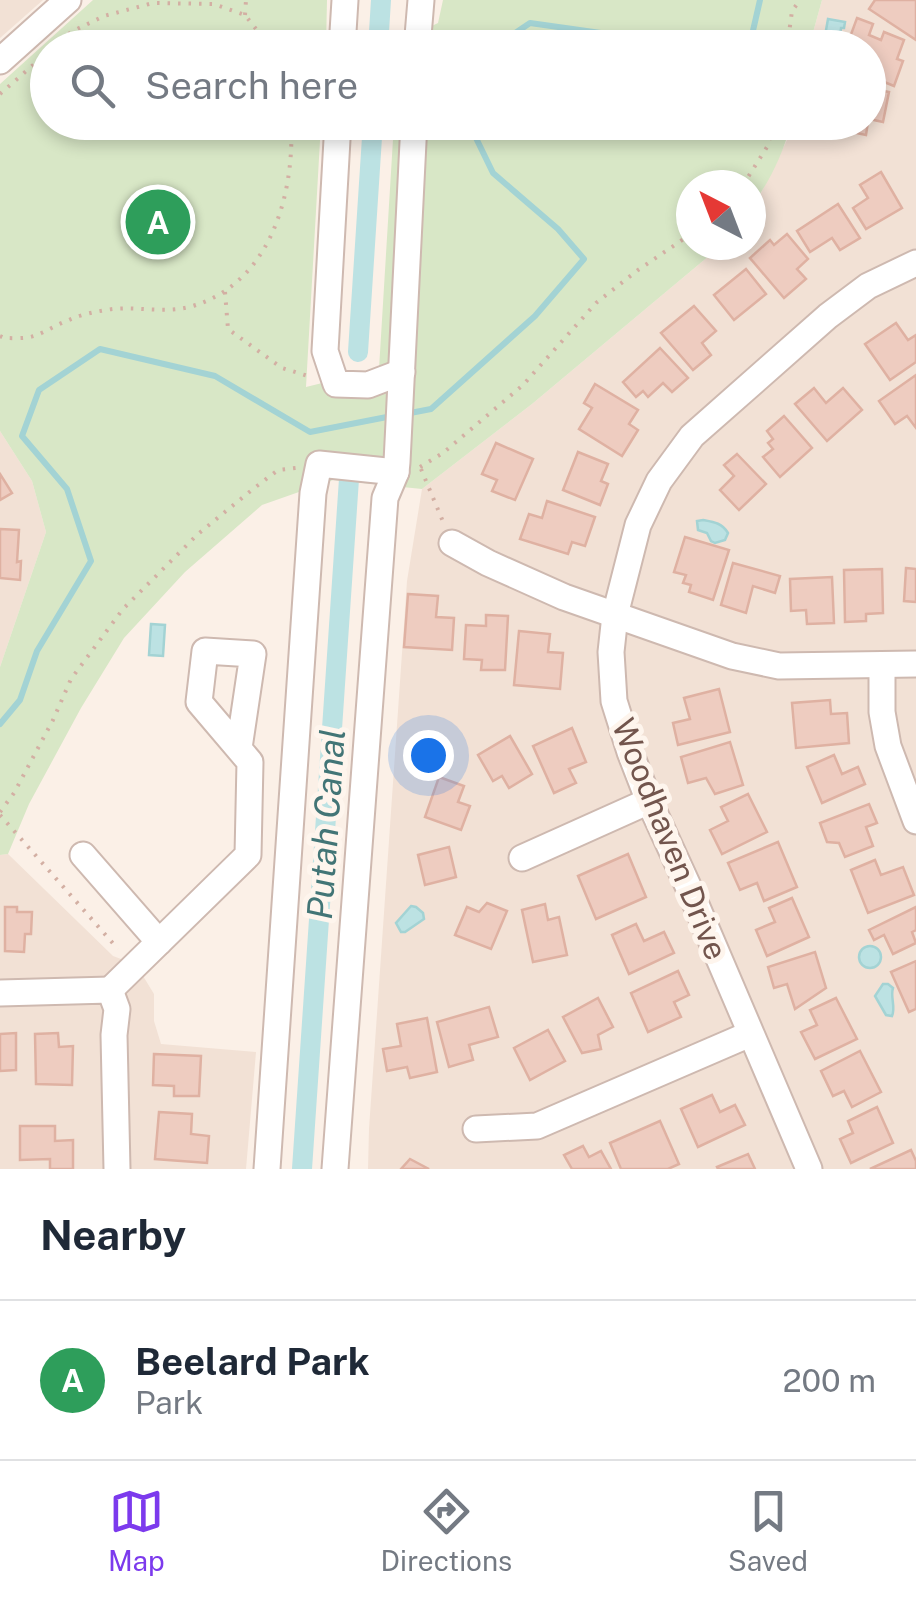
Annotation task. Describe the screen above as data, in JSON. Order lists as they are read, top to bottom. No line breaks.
{"streets":{"street":["Woodhaven Drive"]},"water":["Putah Canal"],"north":"top left","page":{"search":"Search here","pins":"A","heading":"Nearby","list":[{"mark":"A","name":"Beelard Park","note":"Park","value":"200 m"}],"nav":["Map","Directions","Saved"]}}
